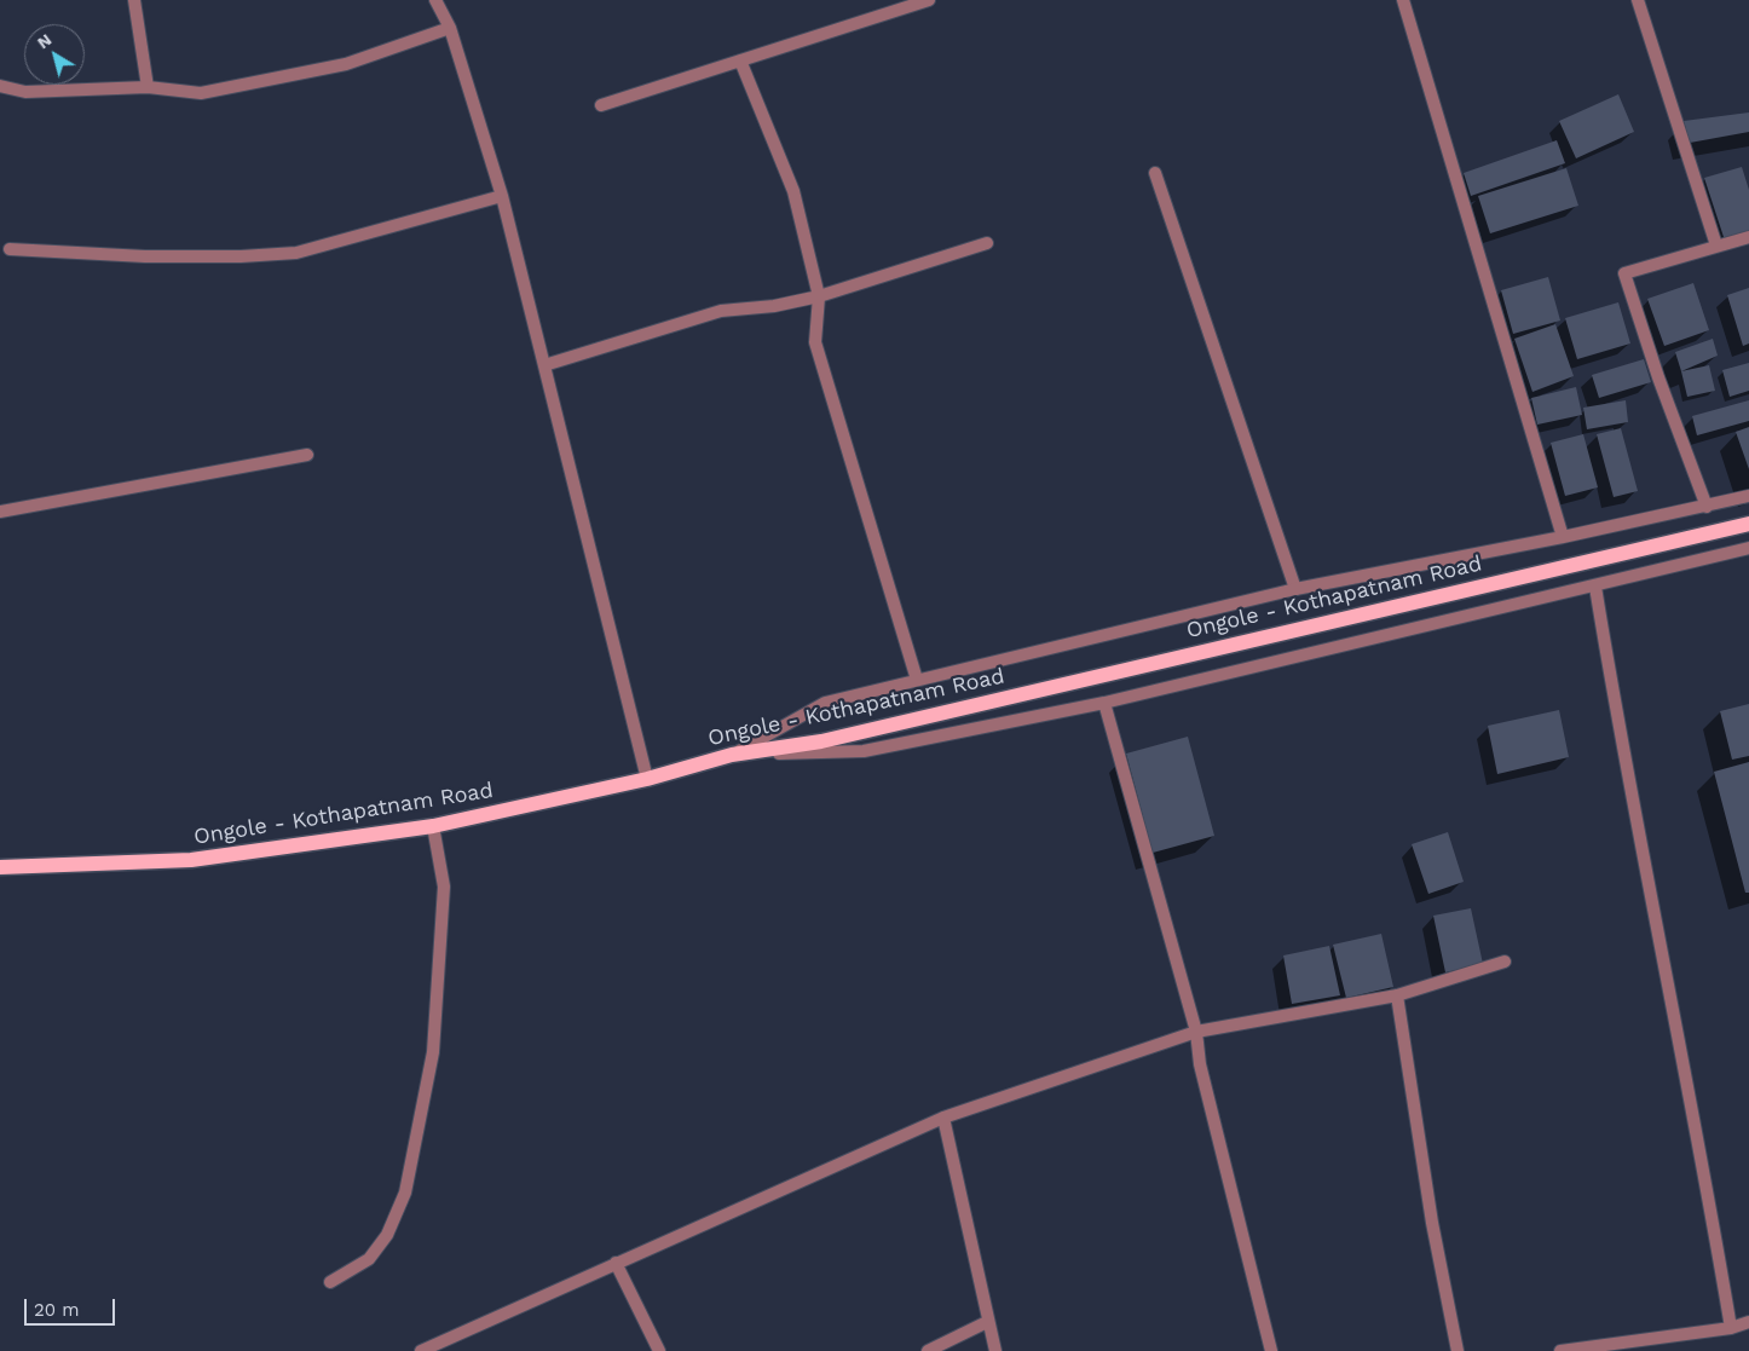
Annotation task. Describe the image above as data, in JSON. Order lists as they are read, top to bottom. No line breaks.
{"streets":{"main road":["Ongole - Kothapatnam Road"]},"scale_bar":"20 m","north":"top left"}
